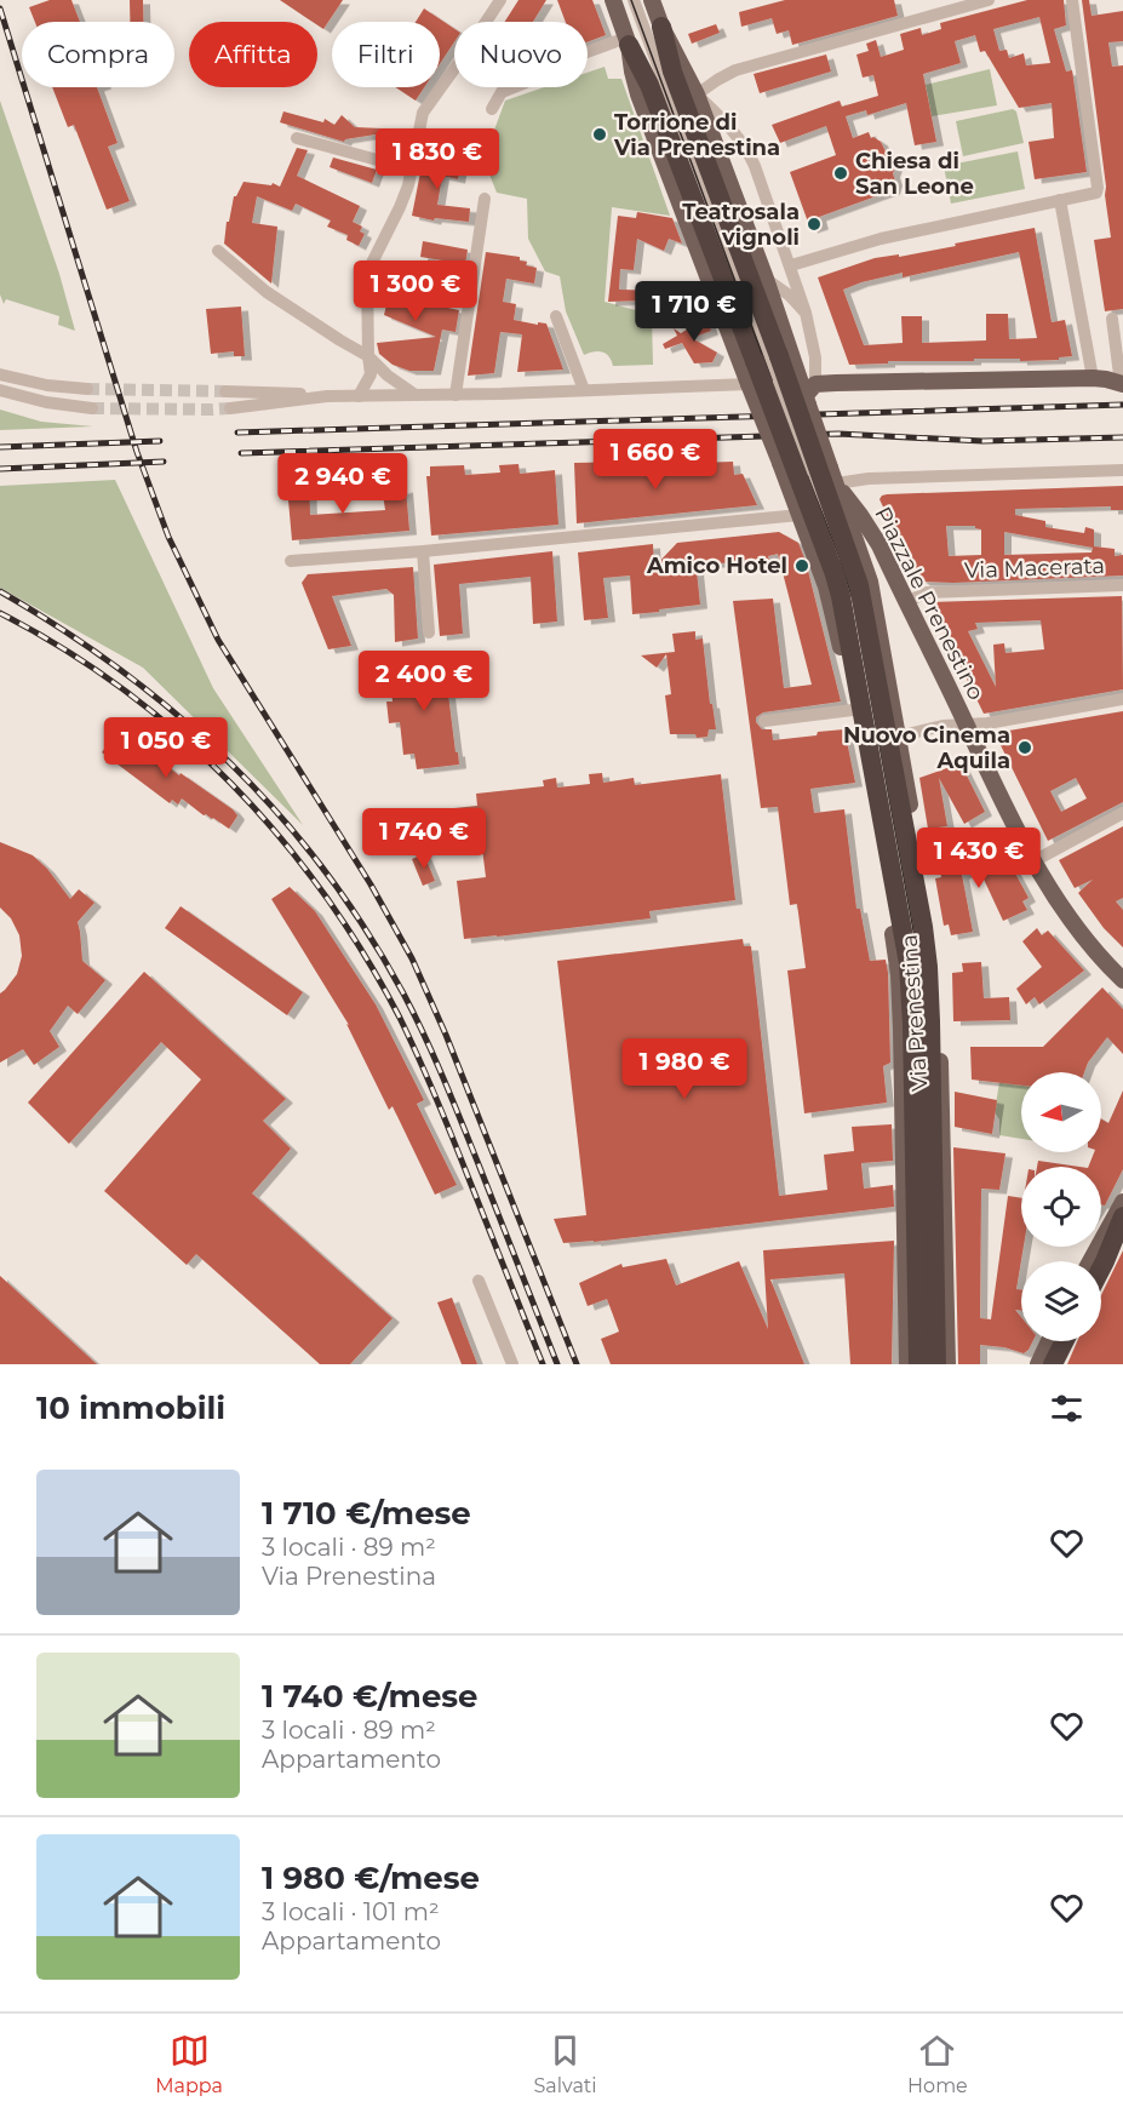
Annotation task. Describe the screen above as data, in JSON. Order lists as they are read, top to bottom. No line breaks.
{"streets":{"main road":["Piazzale Prenestino","Via Prenestina"],"street":["Via Macerata"]},"crossings":[["Via Macerata","Piazzale Prenestino"],["Piazzale Prenestino","Via Prenestina"]],"places":["Torrione di Via Prenestina","Chiesa di San Leone","Teatrosala vignoli","Amico Hotel","Nuovo Cinema Aquila"],"north":"left","page":{"chip":["Compra","Affitta","Filtri","Nuovo"],"price":["1 830 €","1 300 €","1 710 €","1 660 €","2 940 €","2 400 €","1 050 €","1 740 €","1 430 €","1 980 €"],"heading":"10 immobili","list":[{"name":"1 710 €/mese","note":"3 locali · 89 m² · Via Prenestina"},{"name":"1 740 €/mese","note":"3 locali · 89 m² · Appartamento"},{"name":"1 980 €/mese","note":"3 locali · 101 m² · Appartamento"}],"tabs":["Mappa","Salvati","Home"]}}
